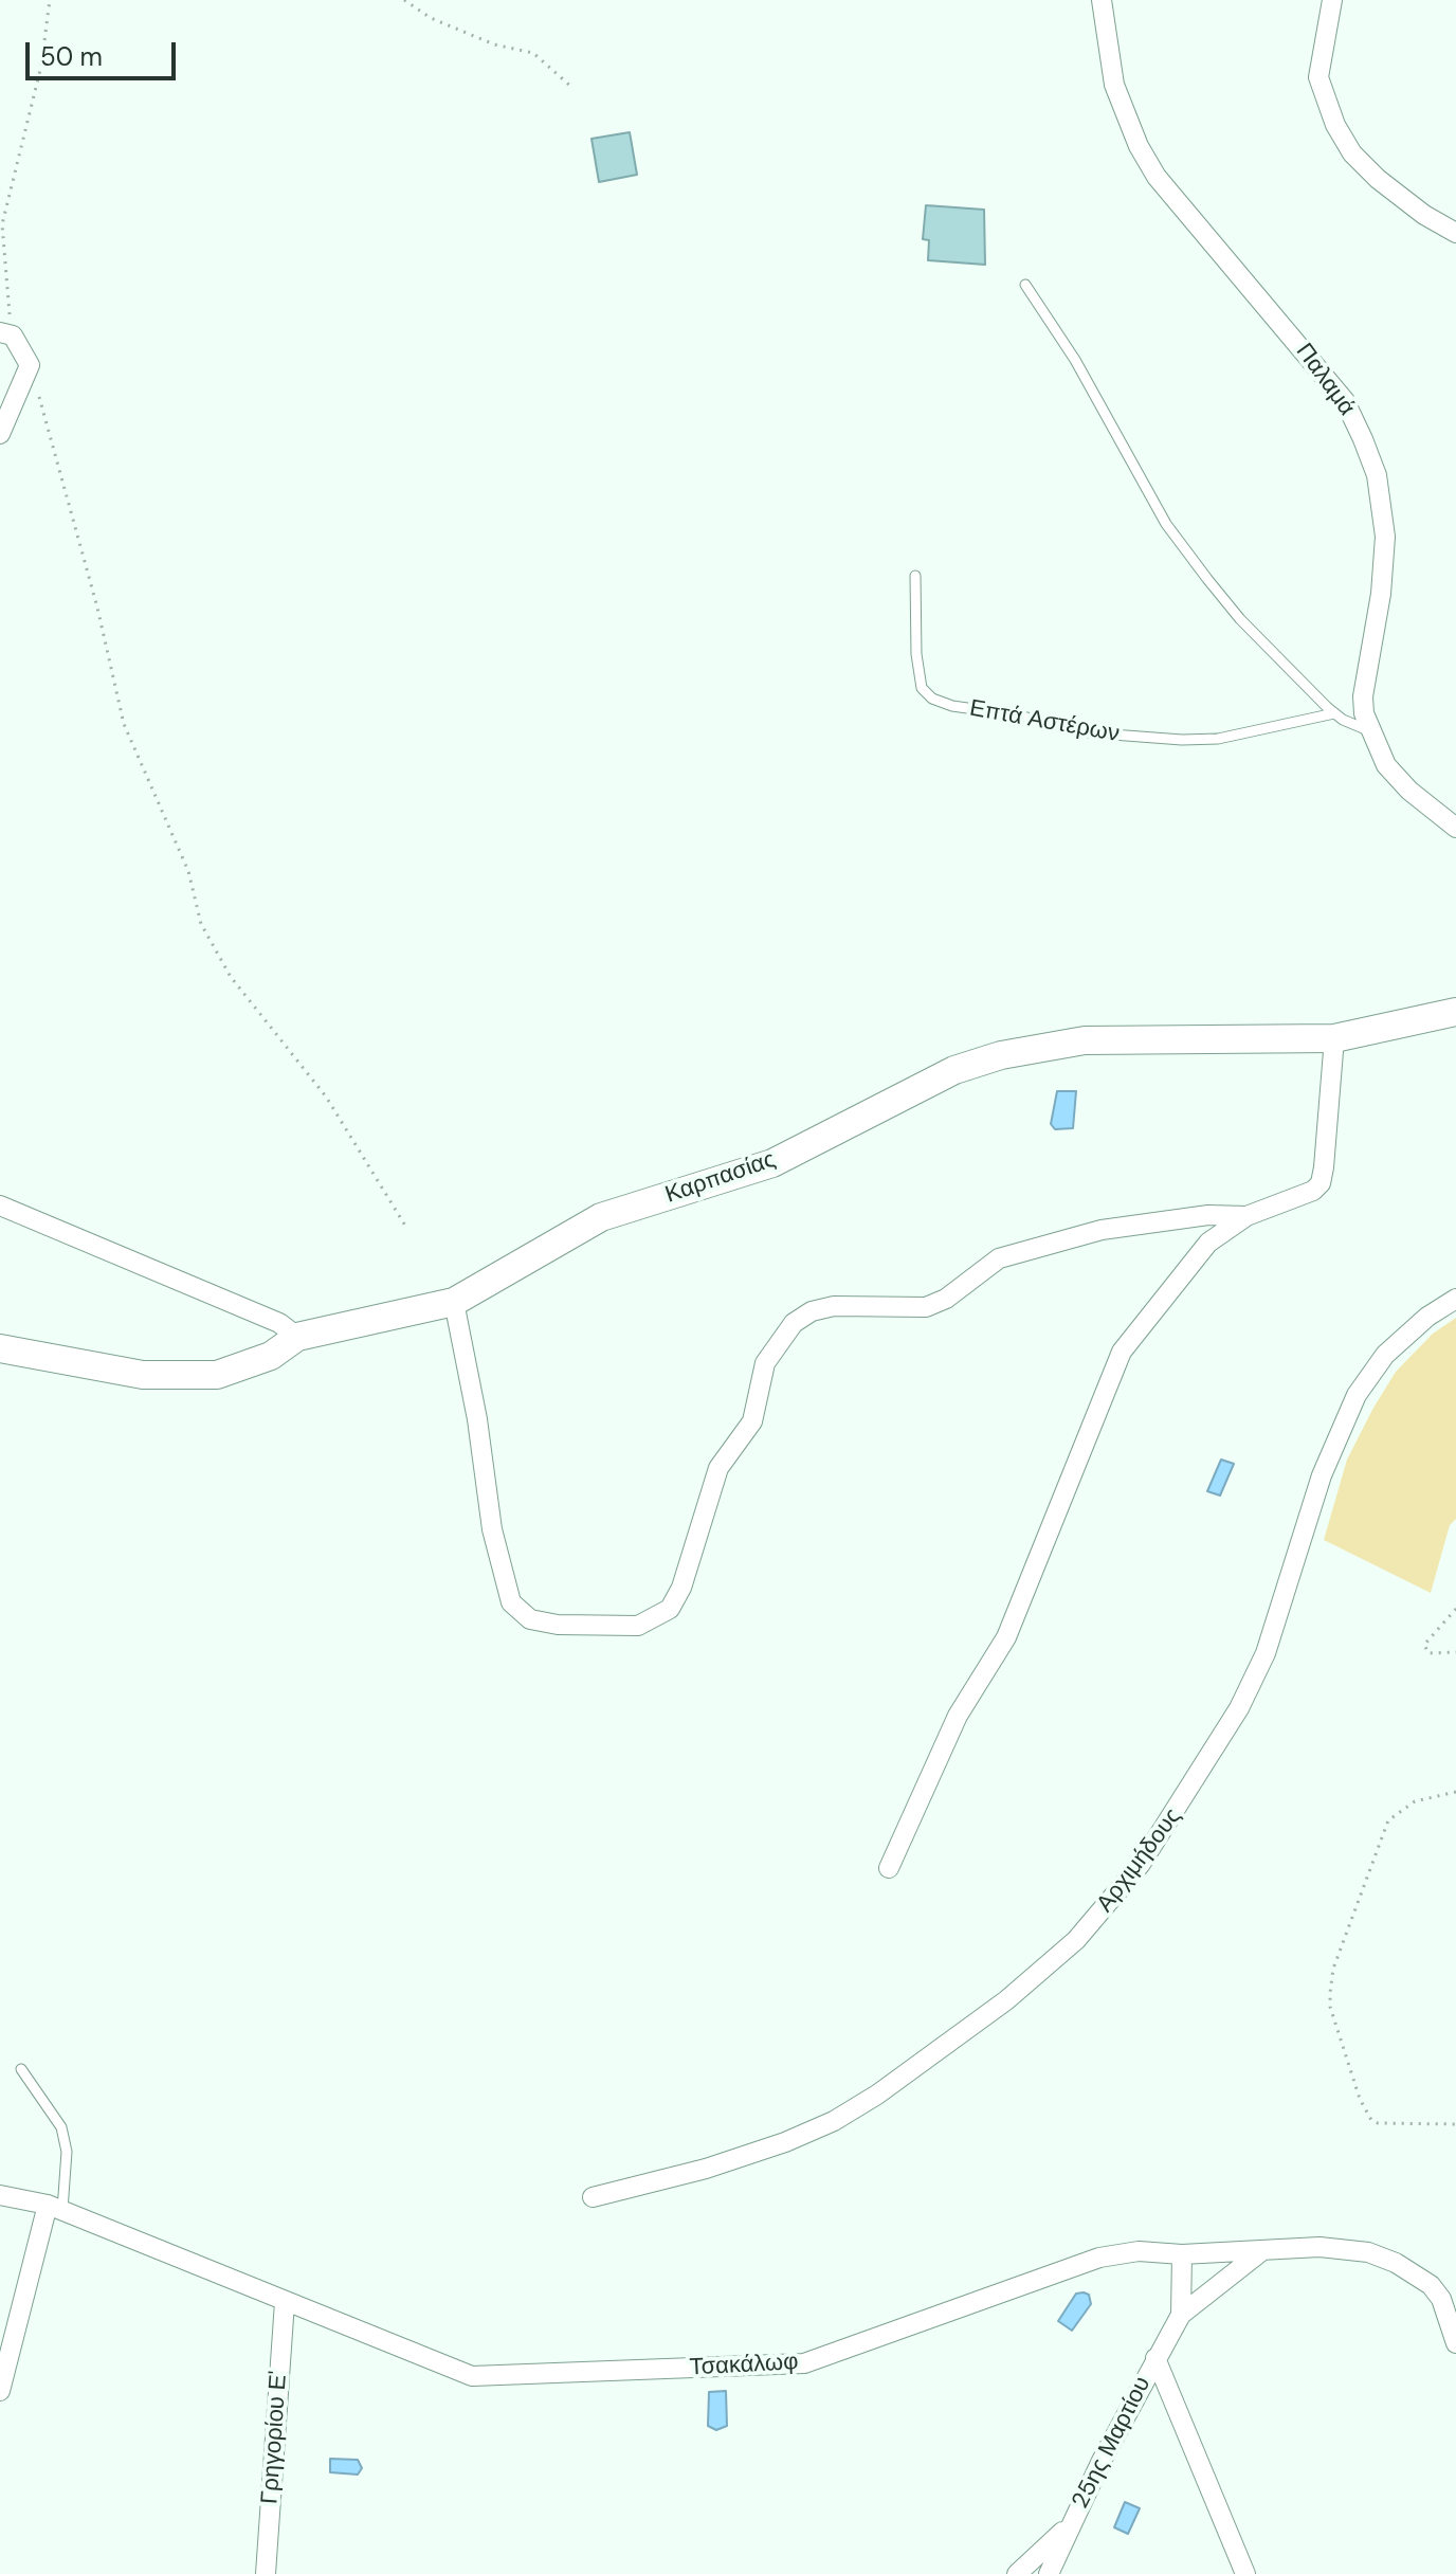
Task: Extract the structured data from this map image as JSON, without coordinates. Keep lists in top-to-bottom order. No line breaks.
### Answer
{"streets":{"street":["Παλαμά","Καρπασίας","Αρχιμήδους","Τσακάλωφ","Γρηγορίου Ε'","25ης Μαρτίου"],"lane":["Επτά Αστέρων"]},"crossings":[["Τσακάλωφ","Γρηγορίου Ε'"],["Τσακάλωφ","25ης Μαρτίου"]],"scale_bar":"50 m"}
